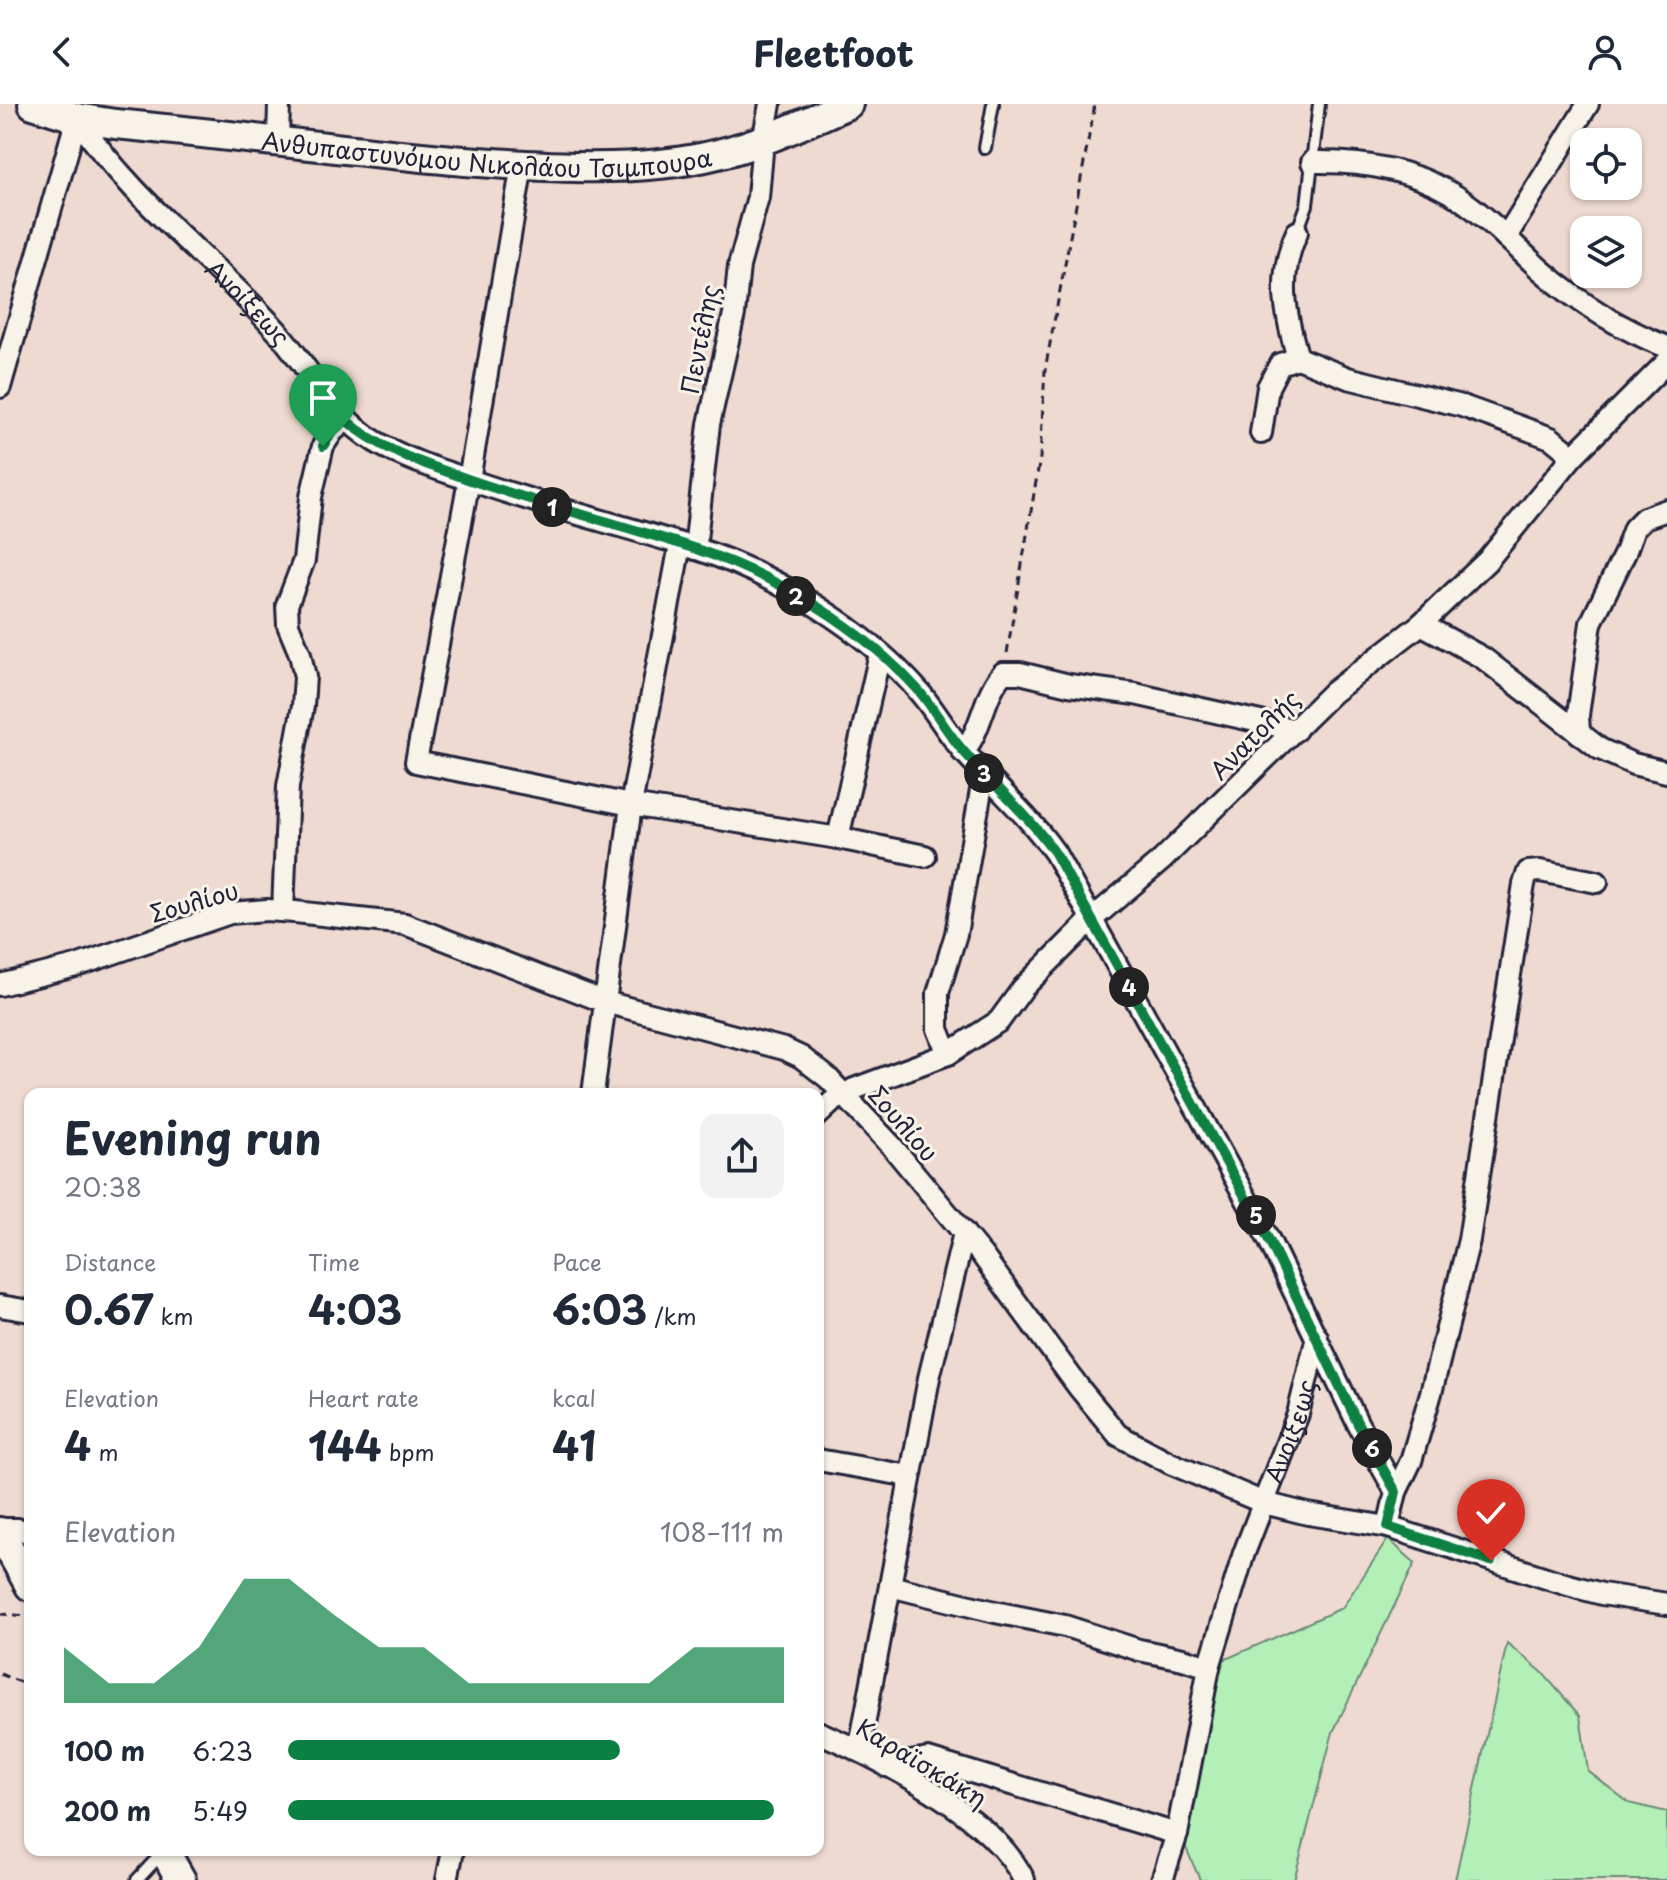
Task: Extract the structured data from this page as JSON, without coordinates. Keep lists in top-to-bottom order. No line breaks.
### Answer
{"streets":{"street":["Ανθυπαστυνόμου Νικολάου Τσιμπουρα","Ανοίξεως","Πεντέλης","Ανατολής","Σουλίου","Καραϊσκάκη"]},"crossings":[["Ανθυπαστυνόμου Νικολάου Τσιμπουρα","Ανοίξεως"],["Ανθυπαστυνόμου Νικολάου Τσιμπουρα","Πεντέλης"],["Ανοίξεως","Πεντέλης"],["Ανοίξεως","Ανατολής"],["Ανοίξεως","Σουλίου"],["Πεντέλης","Σουλίου"],["Ανατολής","Σουλίου"]],"page":{"header":"Fleetfoot","pins":["1","2","3","4","5","6"],"heading":["Evening run","20:38"],"stats":[["Distance","0.67 km"],["Time","4:03"],["Pace","6:03 /km"],["Elevation","4 m"],["Heart rate","144 bpm"],["kcal","41"]],"chart":["Elevation","108–111 m"],"list":[{"name":"100 m","note":"6:23"},{"name":"200 m","note":"5:49"}]}}
